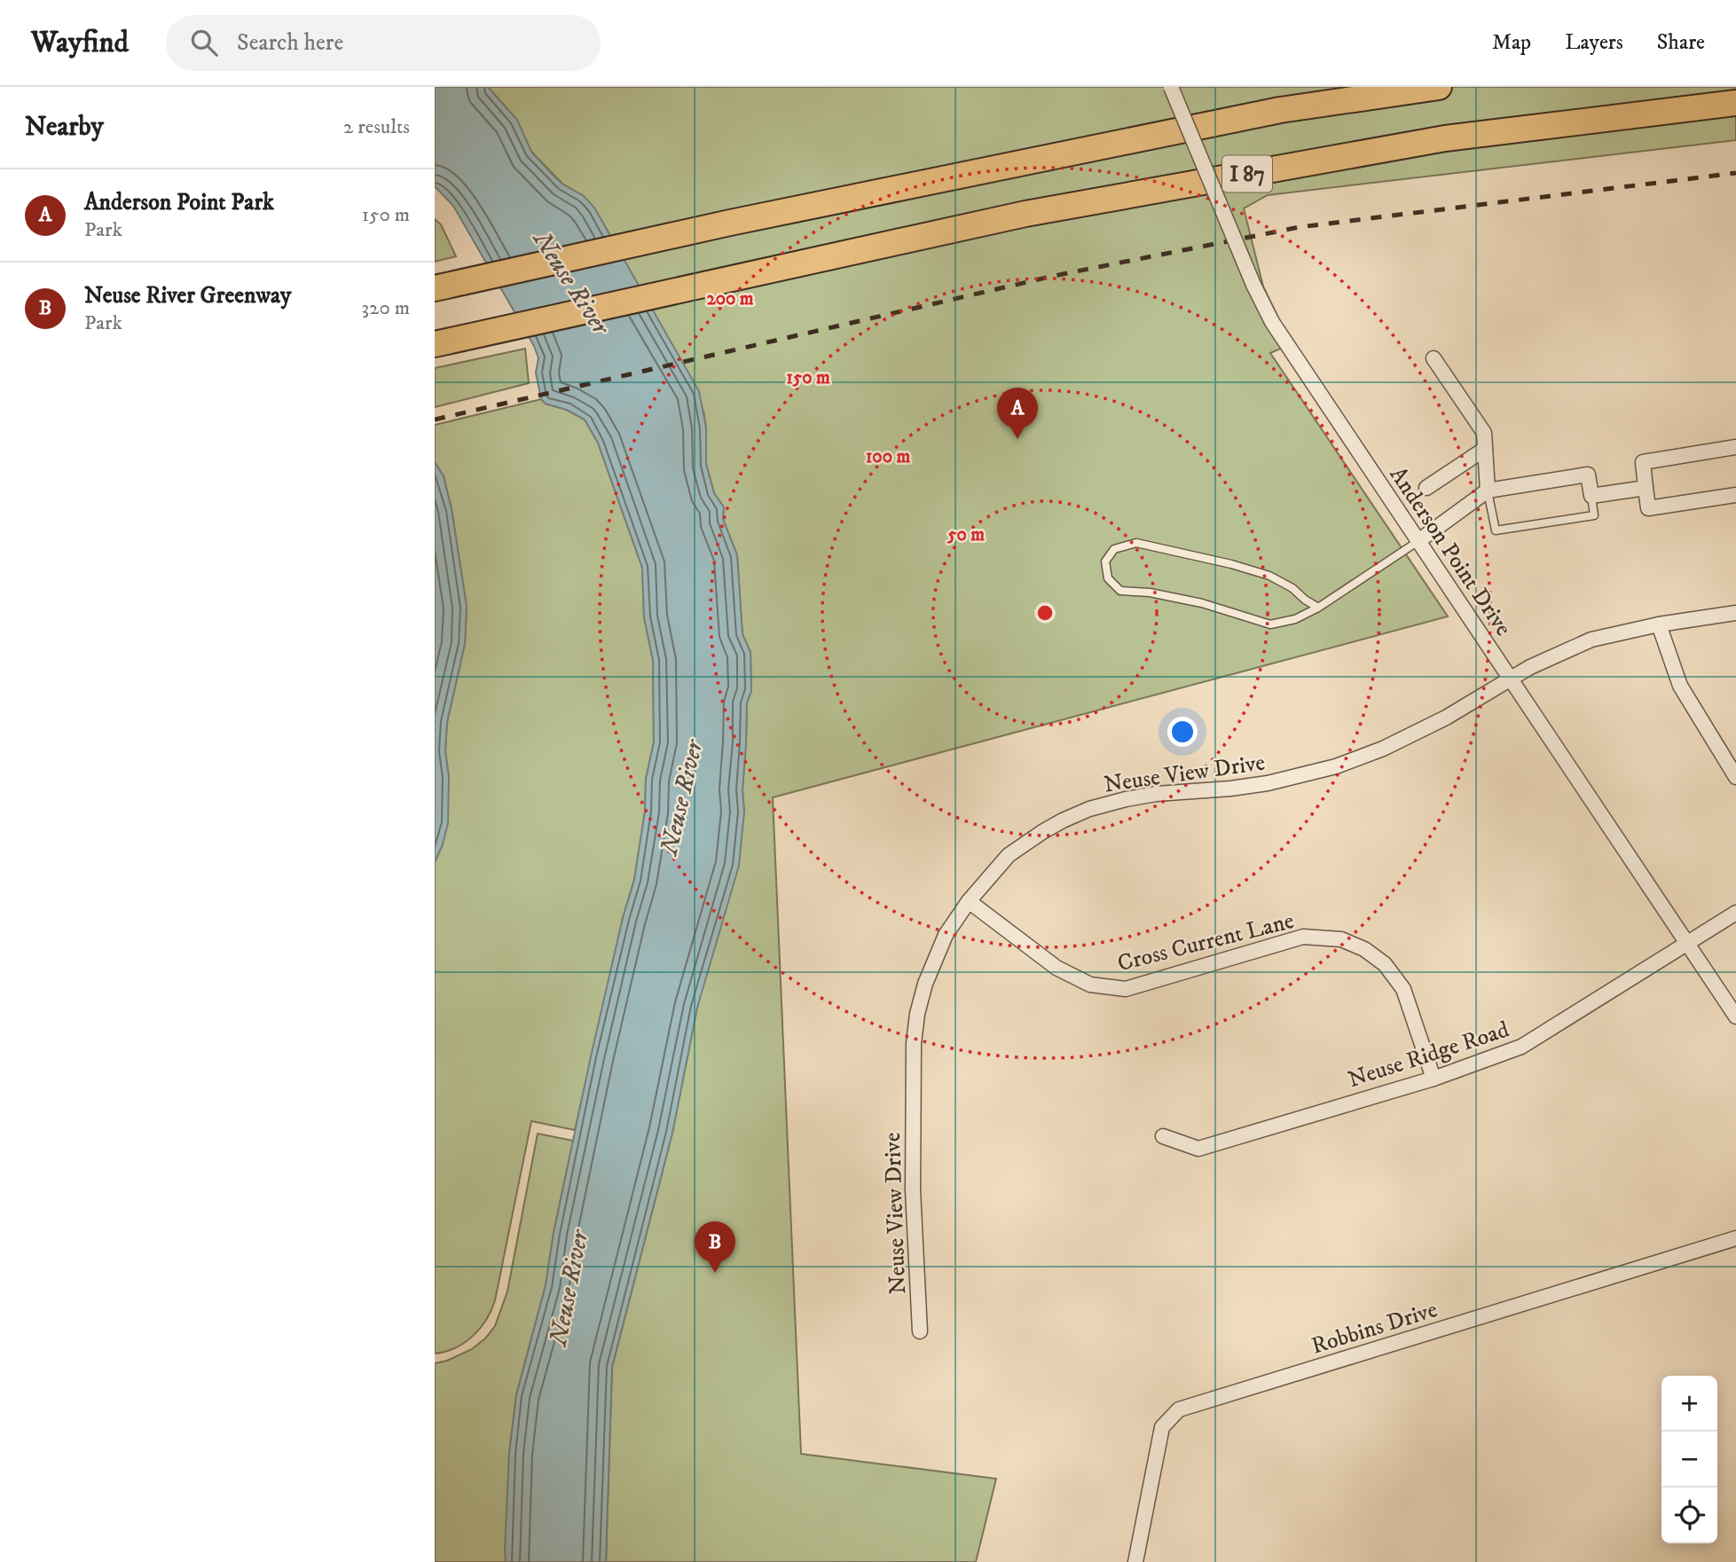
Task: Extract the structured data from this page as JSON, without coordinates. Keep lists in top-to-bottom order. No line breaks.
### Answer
{"streets":{"highway":["I 87"],"street":["Anderson Point Drive","Neuse View Drive","Cross Current Lane","Neuse Ridge Road","Robbins Drive"]},"crossings":[["Anderson Point Drive","Neuse View Drive"],["Anderson Point Drive","Neuse Ridge Road"],["Neuse View Drive","Cross Current Lane"],["Cross Current Lane","Neuse Ridge Road"]],"water":["Neuse River"],"page":{"header":"Wayfind","search":"Search here","nav":["Map","Layers","Share"],"heading":["Nearby","2 results"],"list":[{"mark":"A","name":"Anderson Point Park","note":"Park","value":"150 m"},{"mark":"B","name":"Neuse River Greenway","note":"Park","value":"320 m"}],"pins":["A","B"],"map_buttons":["+","−"]},"rings":["200 m","150 m","100 m","50 m"]}
